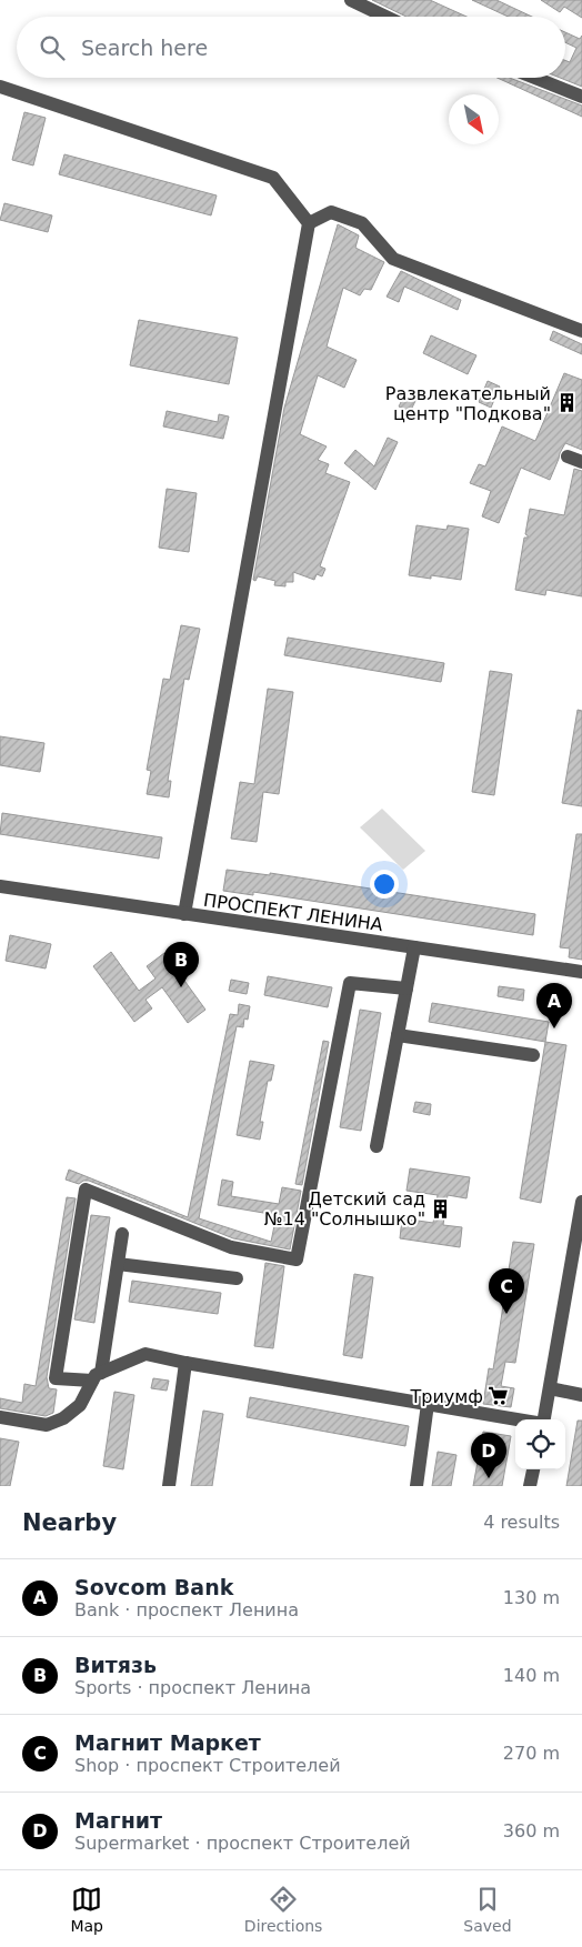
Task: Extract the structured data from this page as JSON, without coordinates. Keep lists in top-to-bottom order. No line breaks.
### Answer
{"streets":{"street":["ПРОСПЕКТ ЛЕНИНА"]},"places":{"building":["Развлекательный центр \"Подкова\"","Детский сад №14 \"Солнышко\""],"supermarket":["Триумф"]},"north":"bottom right","page":{"search":"Search here","pins":["B","A","C","D"],"heading":["Nearby","4 results"],"list":[{"mark":"A","name":"Sovcom Bank","note":"Bank · проспект Ленина","value":"130 m"},{"mark":"B","name":"Витязь","note":"Sports · проспект Ленина","value":"140 m"},{"mark":"C","name":"Магнит Маркет","note":"Shop · проспект Строителей","value":"270 m"},{"mark":"D","name":"Магнит","note":"Supermarket · проспект Строителей","value":"360 m"}],"nav":["Map","Directions","Saved"]}}
